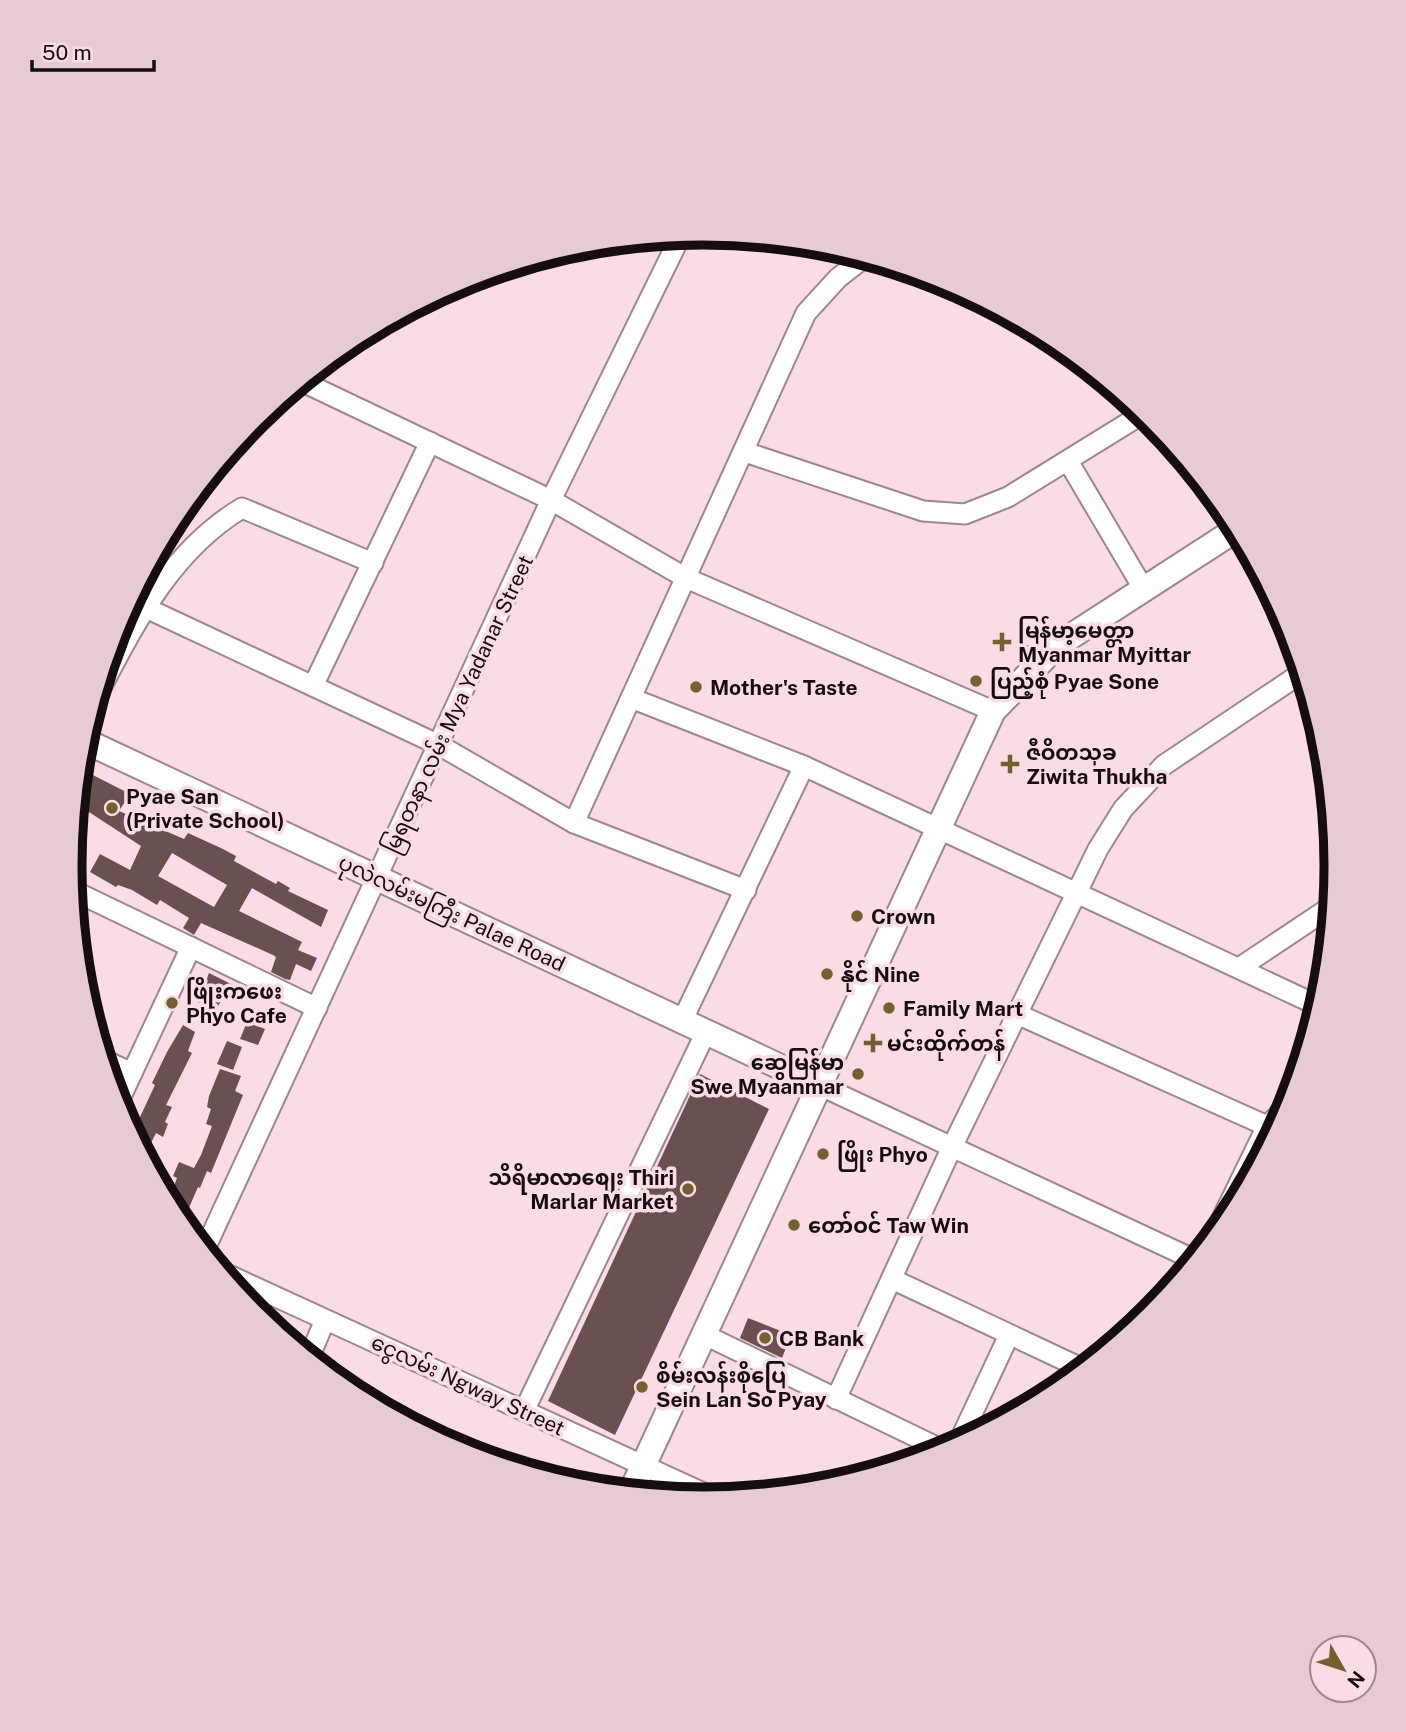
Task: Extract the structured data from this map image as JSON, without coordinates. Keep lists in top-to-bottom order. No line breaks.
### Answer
{"streets":{"street":["မြရတနာ လမ်း Mya Yadanar Street","ပုလဲလမ်းမကြီး Palae Road","ငွေလမ်း Ngway Street"]},"crossings":[["မြရတနာ လမ်း Mya Yadanar Street","ပုလဲလမ်းမကြီး Palae Road"]],"places":{"health":["မြန်မာ့မေတ္တာ Myanmar Myittar","ဇီဝိတသုခ Ziwita Thukha","မင်းထိုက်တန်"],"other":["ပြည့်စုံ Pyae Sone","Mother's Taste","Pyae San (Private School)","Crown","နိုင် Nine","ဖြိုးကဖေး Phyo Cafe","Family Mart","ဆွေမြန်မာ Swe Myaanmar","ဖြိုး Phyo","သိရိမာလာစျေး Thiri Marlar Market","တော်ဝင် Taw Win","CB Bank","စိမ်းလန်းစိုပြေ Sein Lan So Pyay"]},"scale_bar":"50 m","north":"bottom right"}
